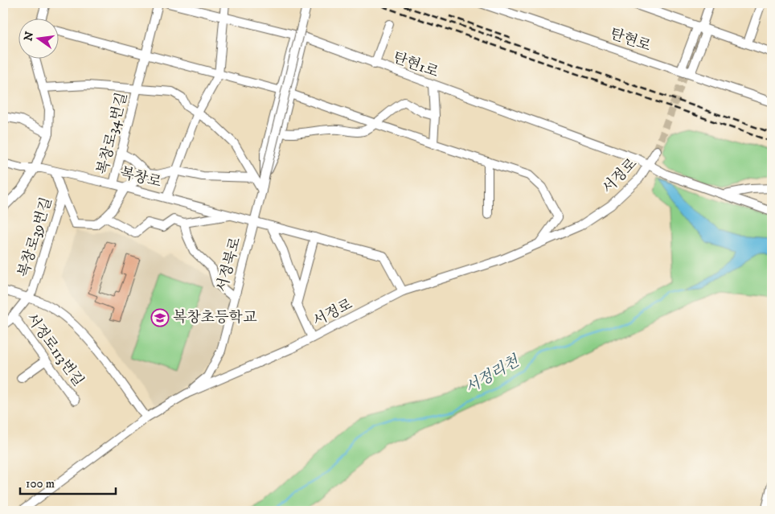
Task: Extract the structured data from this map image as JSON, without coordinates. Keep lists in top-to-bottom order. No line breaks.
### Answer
{"streets":{"street":["탄현로","탄현1로","복창로34번길","서정로","복창로","복창로39번길","서정북로","서정로113번길"]},"crossings":[["탄현1로","서정로"],["복창로34번길","복창로"],["서정로","복창로"],["서정로","서정북로"],["복창로","복창로39번길"],["복창로","서정북로"],["복창로39번길","서정로113번길"]],"water":["서정리천"],"places":{"school or university":["복창초등학교"]},"scale_bar":"100 m","north":"left"}
